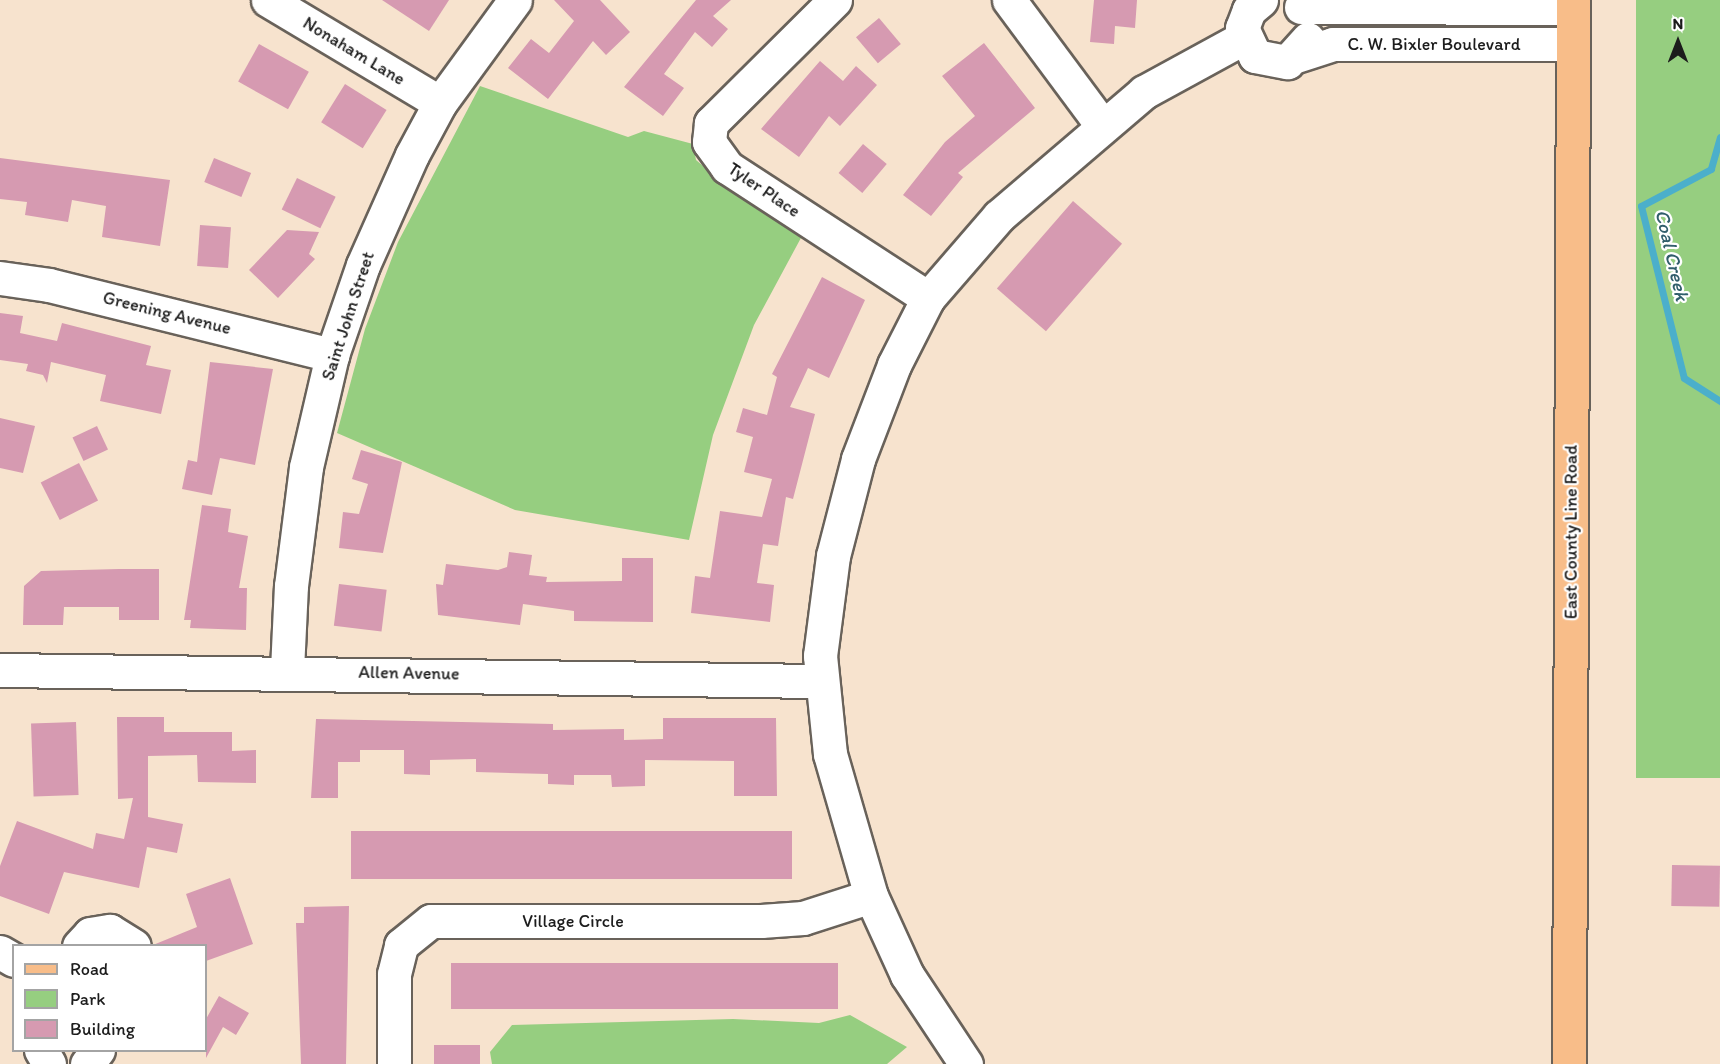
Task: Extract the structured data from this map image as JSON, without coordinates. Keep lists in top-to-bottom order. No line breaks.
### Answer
{"streets":{"main road":["East County Line Road"],"street":["C. W. Bixler Boulevard","Nonaham Lane","Tyler Place","Greening Avenue","Saint John Street","Allen Avenue","Village Circle"]},"crossings":[["C. W. Bixler Boulevard","East County Line Road"],["Nonaham Lane","Saint John Street"],["Greening Avenue","Saint John Street"],["Saint John Street","Allen Avenue"]],"water":["Coal Creek"],"legend":["Road","Park","Building"],"north":"top"}
